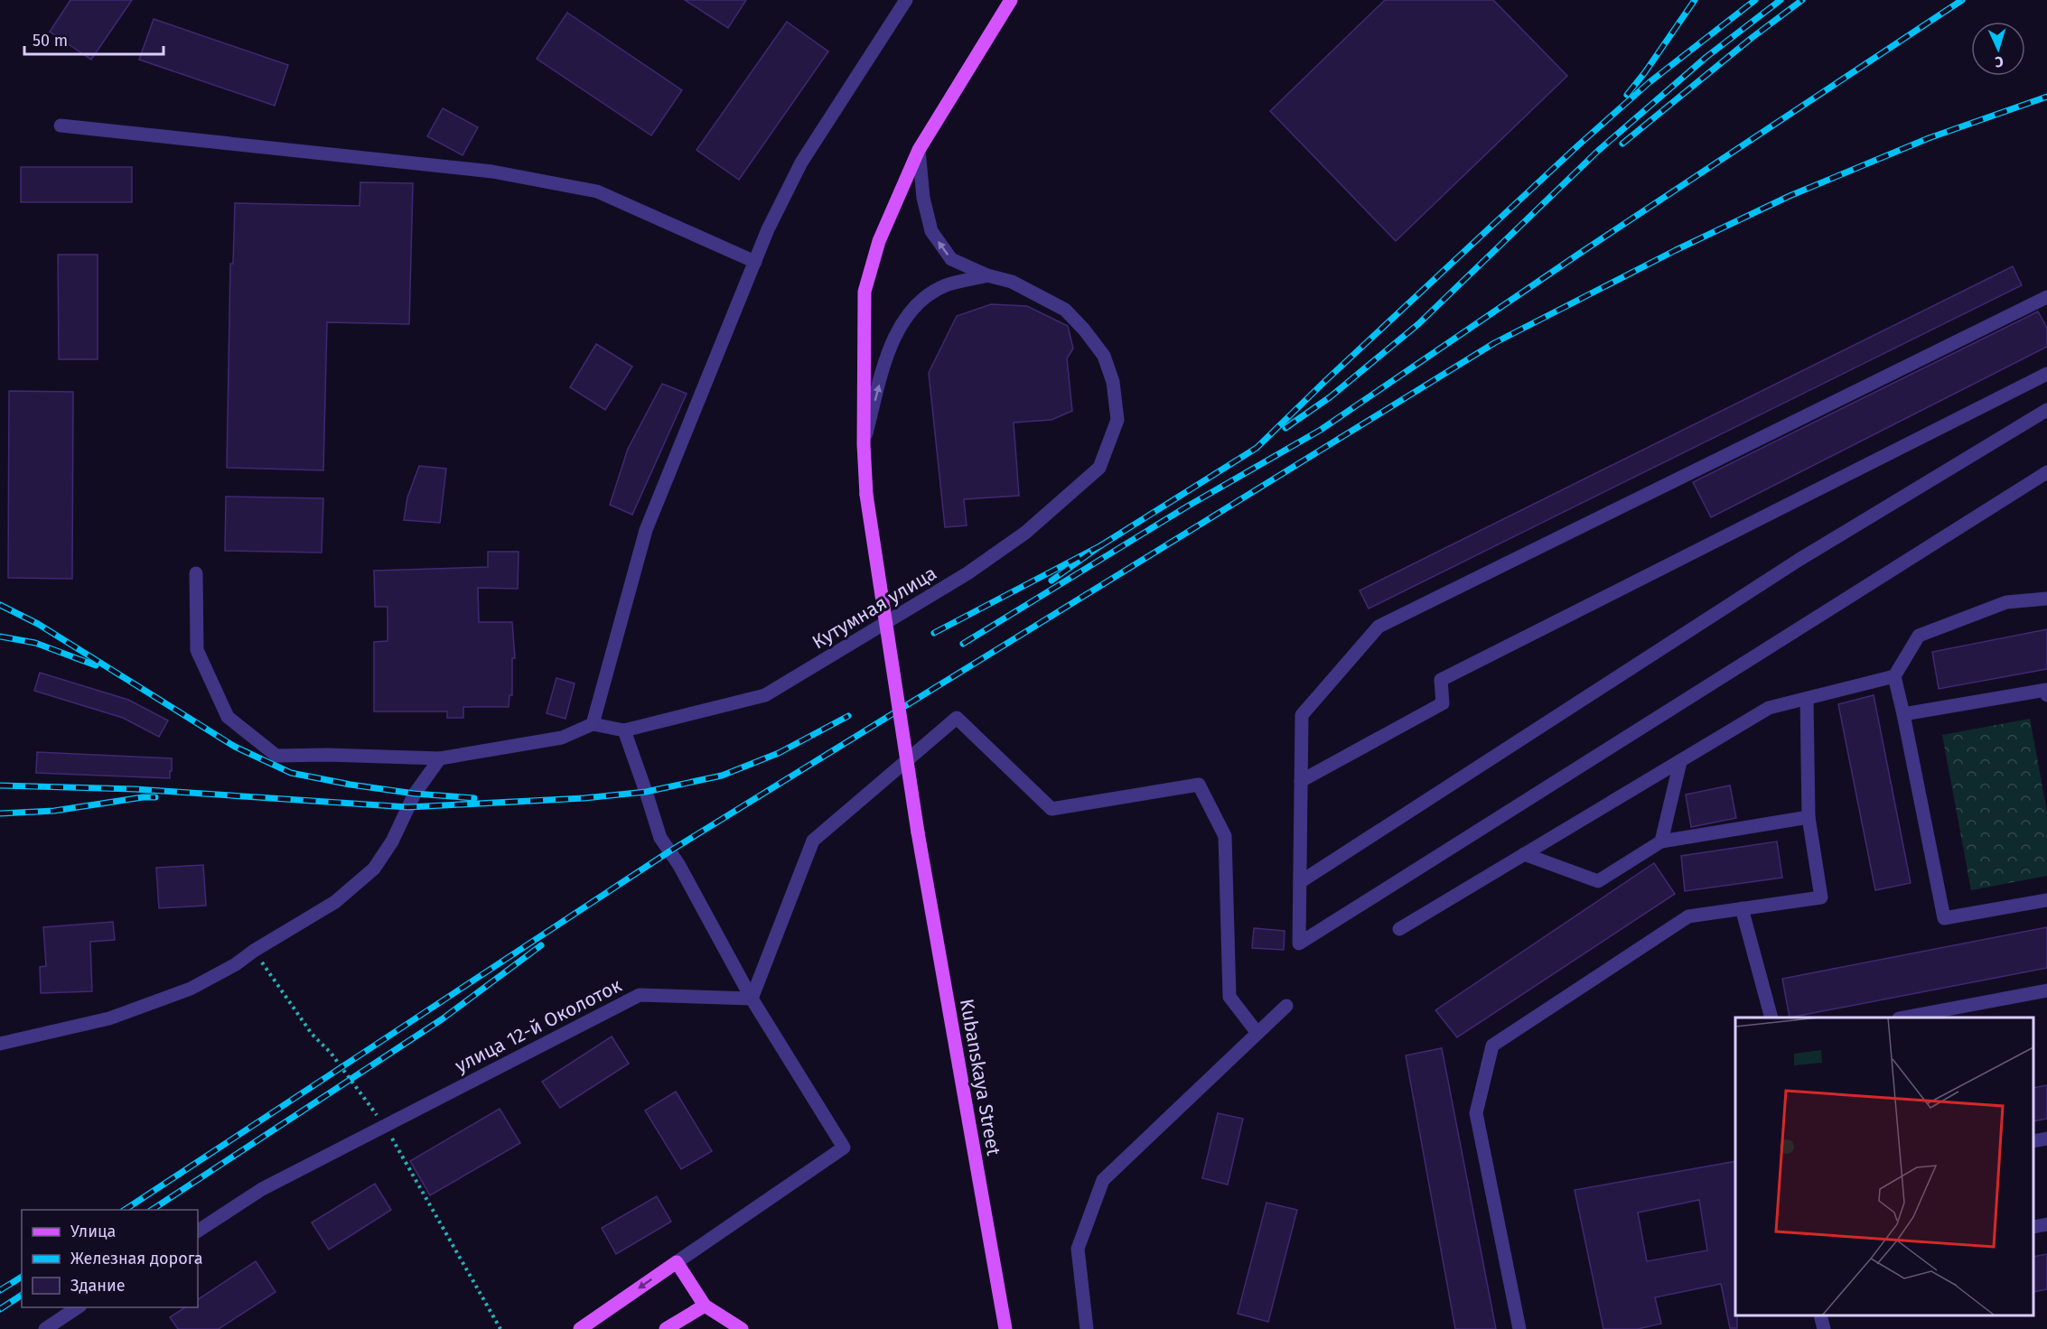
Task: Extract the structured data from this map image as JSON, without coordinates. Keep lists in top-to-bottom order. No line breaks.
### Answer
{"streets":{"main road":["Kubanskaya Street"],"street":["Кутумная улица","улица 12-й Околоток"]},"legend":["Улица","Железная дорога","Здание"],"scale_bar":"50 m","north":"bottom"}
